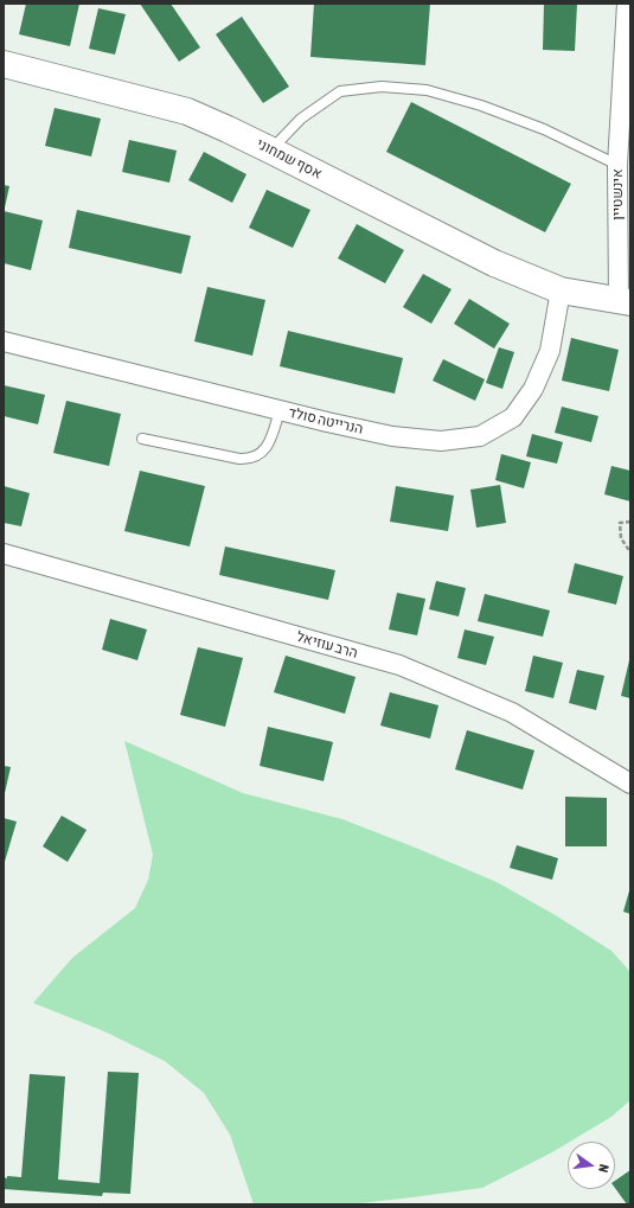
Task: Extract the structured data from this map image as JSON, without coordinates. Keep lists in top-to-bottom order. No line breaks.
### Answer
{"streets":{"street":["אסף שמחוני","אינשטיין","הנרייטה סולד","הרב עוזיאל"]},"crossings":[["אסף שמחוני","אינשטיין"],["אסף שמחוני","הנרייטה סולד"]],"north":"right"}
